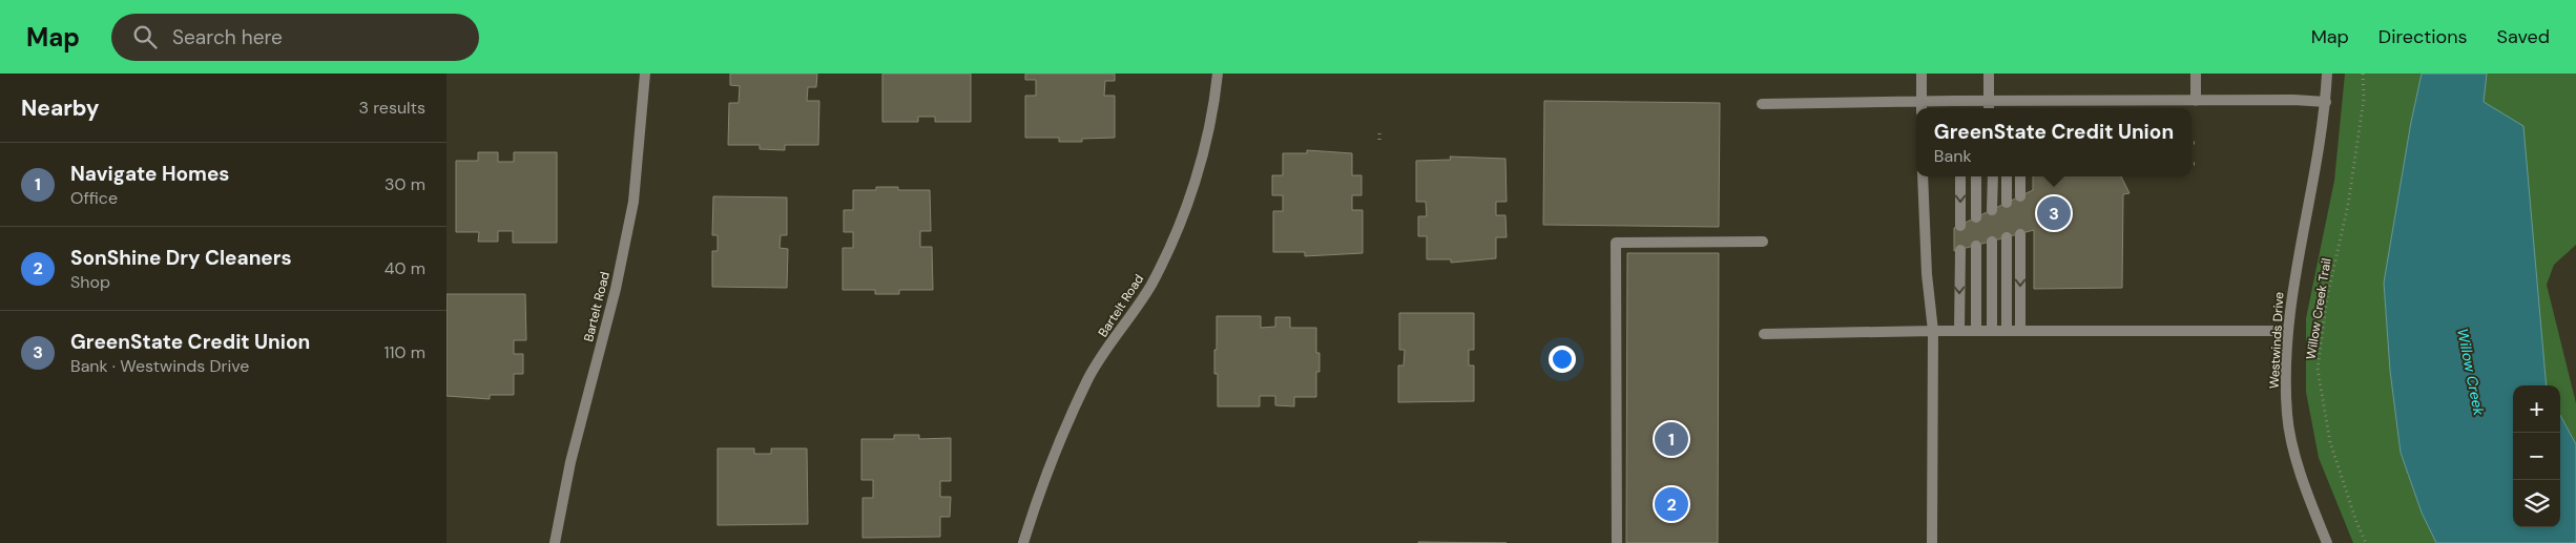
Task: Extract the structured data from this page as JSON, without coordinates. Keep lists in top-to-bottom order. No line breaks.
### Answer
{"streets":{"street":["Bartelt Road","Westwinds Drive"],"path":["Willow Creek Trail"]},"water":["Willow Creek"],"page":{"header":"Map","search":"Search here","nav":["Map","Directions","Saved"],"heading":["Nearby","3 results"],"popup":["GreenState Credit Union","Bank"],"list":[{"mark":"1","name":"Navigate Homes","note":"Office","value":"30 m"},{"mark":"2","name":"SonShine Dry Cleaners","note":"Shop","value":"40 m"},{"mark":"3","name":"GreenState Credit Union","note":"Bank · Westwinds Drive","value":"110 m"}],"pins":["3","1","2"],"map_buttons":["+","−"]}}
